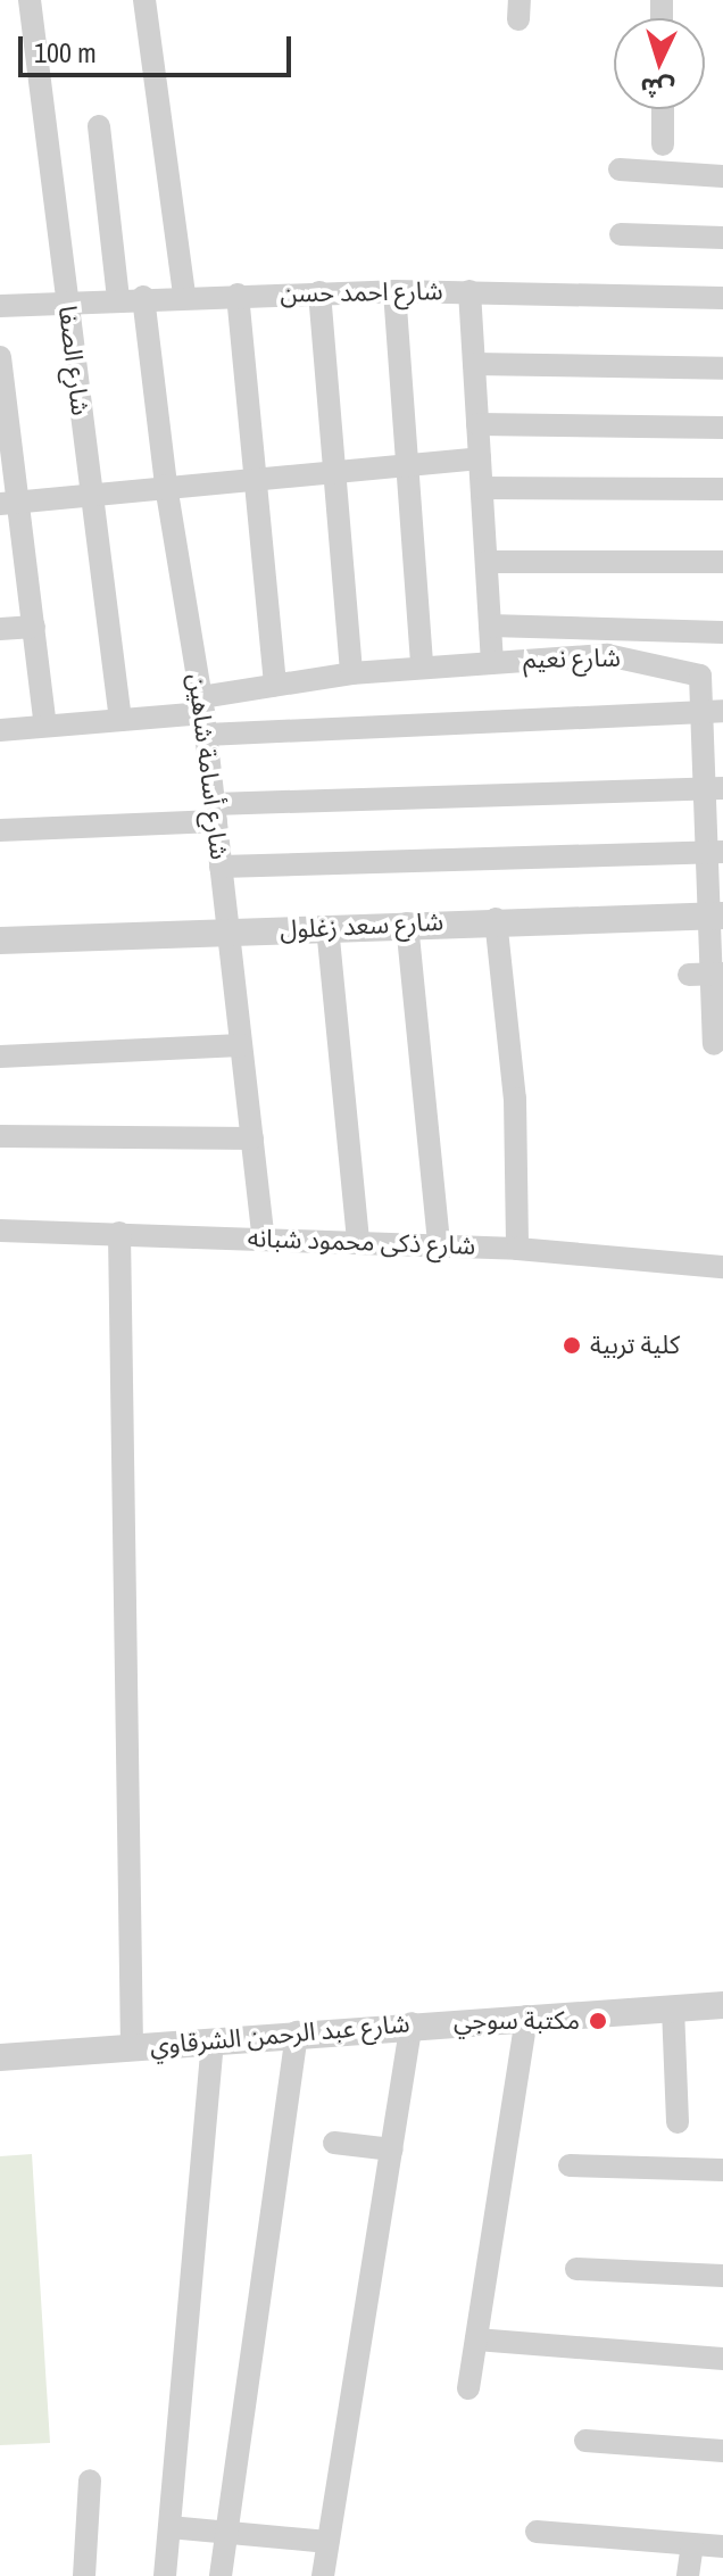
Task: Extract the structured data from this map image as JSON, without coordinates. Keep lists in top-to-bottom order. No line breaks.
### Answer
{"streets":{"street":["شارع احمد حسن","شارع الصفا","شارع نعيم","شارع أسامة شاهين","شارع سعد زغلول","شارع ذكى محمود شبانه","شارع عبد الرحمن الشرقاوي"]},"crossings":[["شارع احمد حسن","شارع الصفا"],["شارع احمد حسن","شارع أسامة شاهين"],["شارع نعيم","شارع أسامة شاهين"],["شارع نعيم","شارع سعد زغلول"],["شارع أسامة شاهين","شارع سعد زغلول"],["شارع أسامة شاهين","شارع ذكى محمود شبانه"]],"places":["كلية تربية","مكتبة سوجي"],"scale_bar":"100 m","north":"bottom"}
